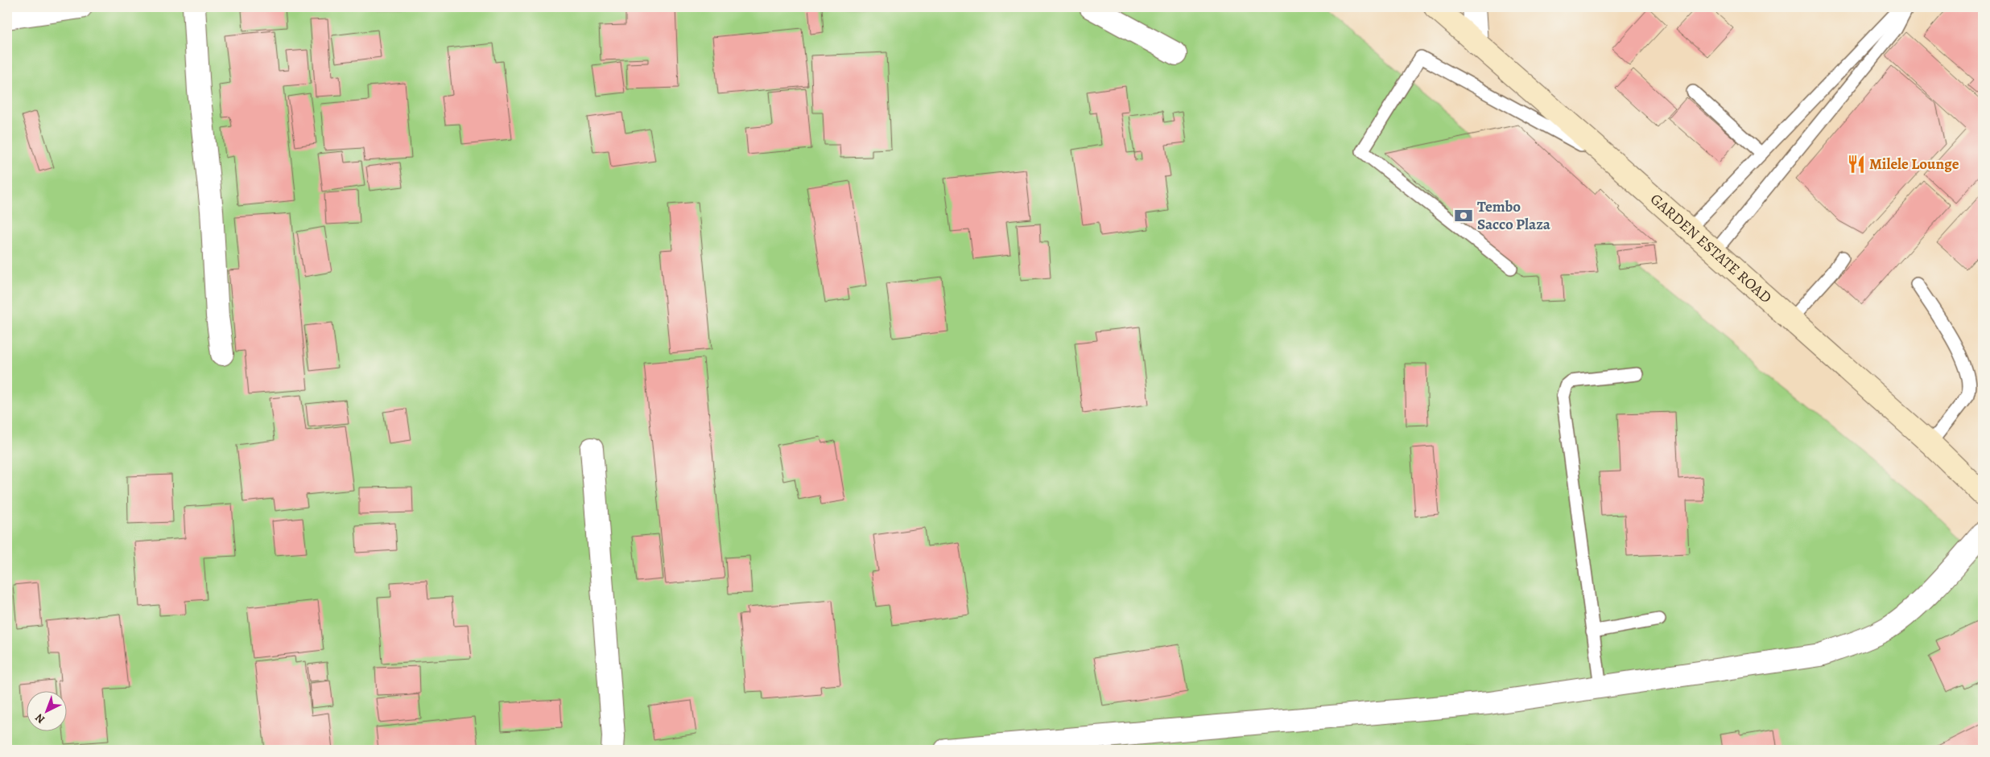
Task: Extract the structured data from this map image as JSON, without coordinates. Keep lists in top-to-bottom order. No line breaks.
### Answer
{"streets":{"street":["GARDEN ESTATE ROAD"]},"places":{"restaurant":["Milele Lounge"],"bank":["Tembo Sacco Plaza"]},"north":"bottom left"}
